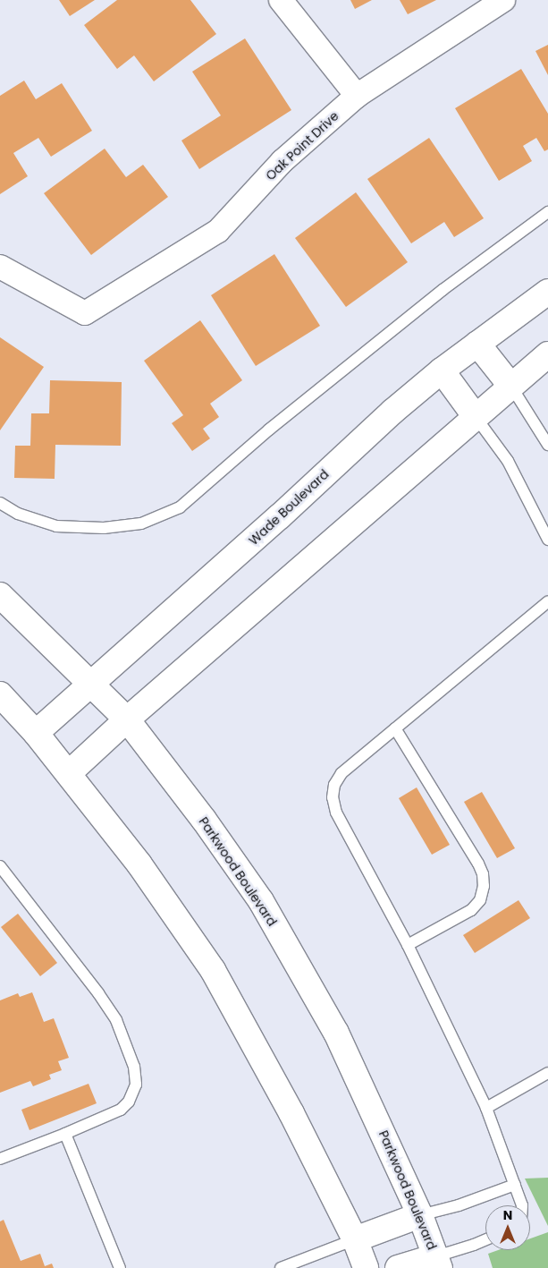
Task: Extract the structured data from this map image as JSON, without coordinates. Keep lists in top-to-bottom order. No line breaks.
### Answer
{"streets":{"main road":["Wade Boulevard","Parkwood Boulevard"],"street":["Oak Point Drive"]},"crossings":[["Wade Boulevard","Parkwood Boulevard"]],"north":"top"}
